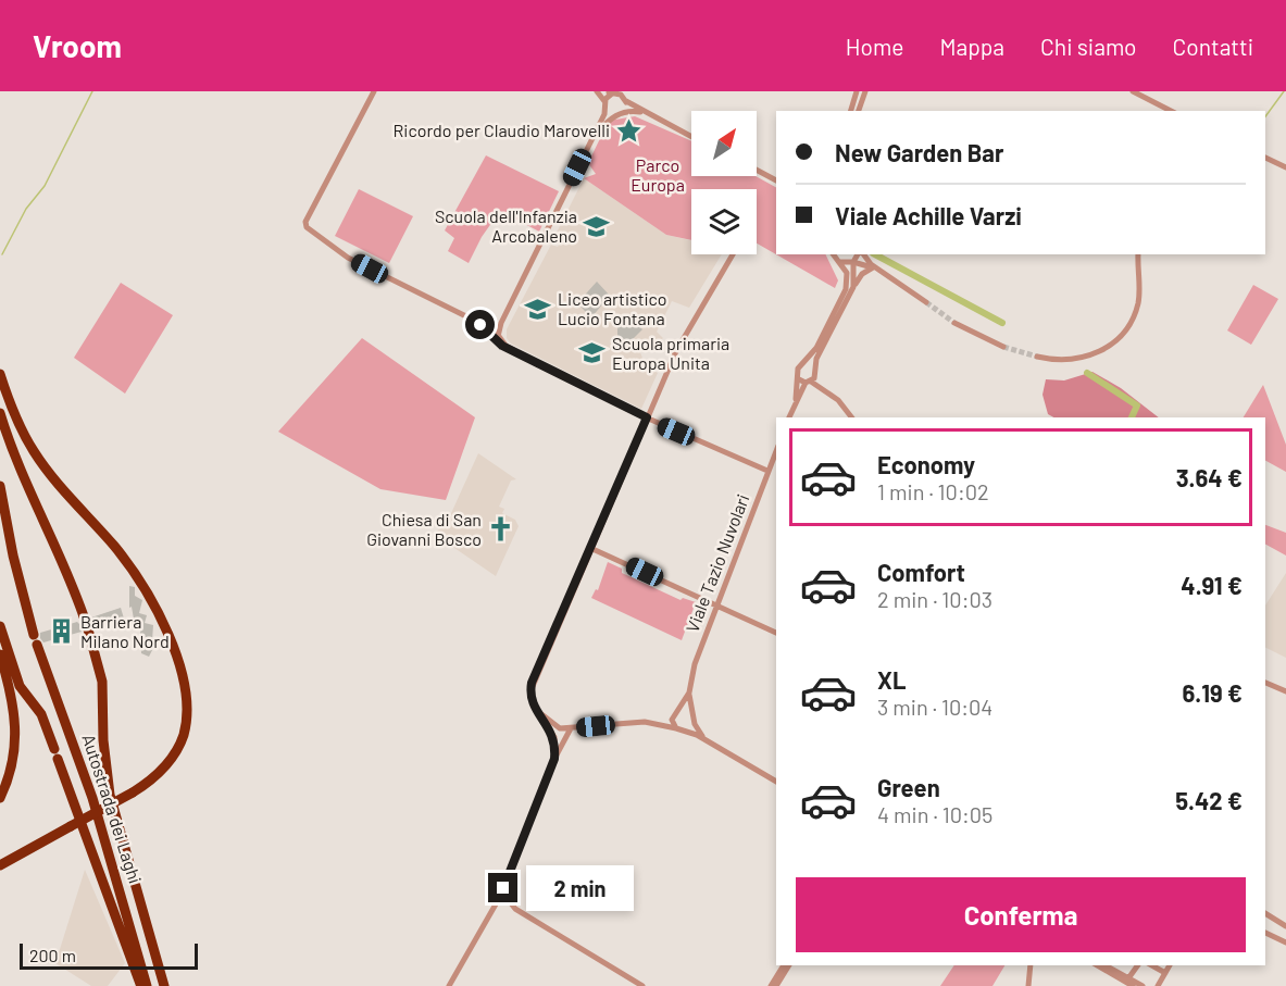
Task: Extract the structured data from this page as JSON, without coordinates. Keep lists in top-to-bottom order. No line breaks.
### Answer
{"streets":{"highway":["Autostrada dei Laghi"],"street":["Viale Tazio Nuvolari"]},"parks":["Parco Europa"],"places":{"place":["Ricordo per Claudio Marovelli"],"school or university":["Scuola dell'Infanzia Arcobaleno","Liceo artistico Lucio Fontana","Scuola primaria Europa Unita"],"church":["Chiesa di San Giovanni Bosco"],"building":["Barriera Milano Nord"]},"scale_bar":"200 m","north":"top right","page":{"header":"Vroom","nav":["Home","Mappa","Chi siamo","Contatti"],"banner":["New Garden Bar","Viale Achille Varzi"],"list":[{"name":"Economy","note":"1 min · 10:02","value":"3.64 €"},{"name":"Comfort","note":"2 min · 10:03","value":"4.91 €"},{"name":"XL","note":"3 min · 10:04","value":"6.19 €"},{"name":"Green","note":"4 min · 10:05","value":"5.42 €"}],"buttons":"Conferma","bubble":"2 min","scale":"200 m"}}
